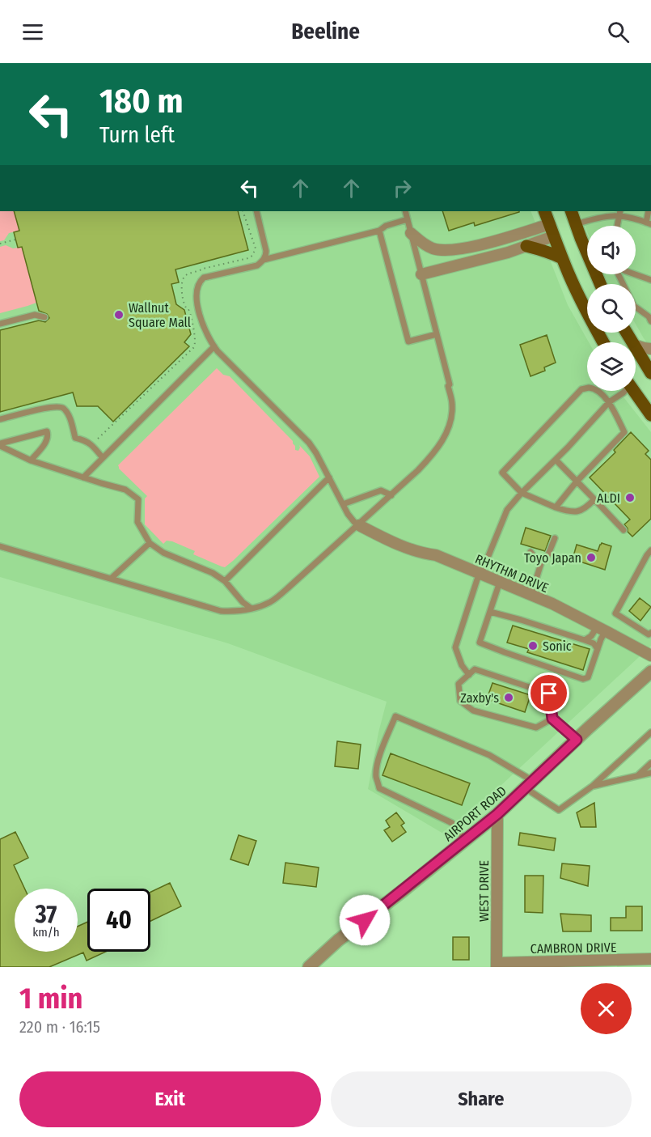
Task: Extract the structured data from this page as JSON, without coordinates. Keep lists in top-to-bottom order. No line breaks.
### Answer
{"streets":{"street":["RHYTHM DRIVE","AIRPORT ROAD","WEST DRIVE","CAMBRON DRIVE"]},"crossings":[["AIRPORT ROAD","WEST DRIVE"],["WEST DRIVE","CAMBRON DRIVE"]],"places":["Wallnut Square Mall","ALDI","Toyo Japan","Sonic","Zaxby's"],"page":{"header":"Beeline","turn":["180 m","Turn left"],"speed":"37 km/h","limit":"40","heading":["1 min","220 m · 16:15"],"buttons":["Exit","Share"]}}
